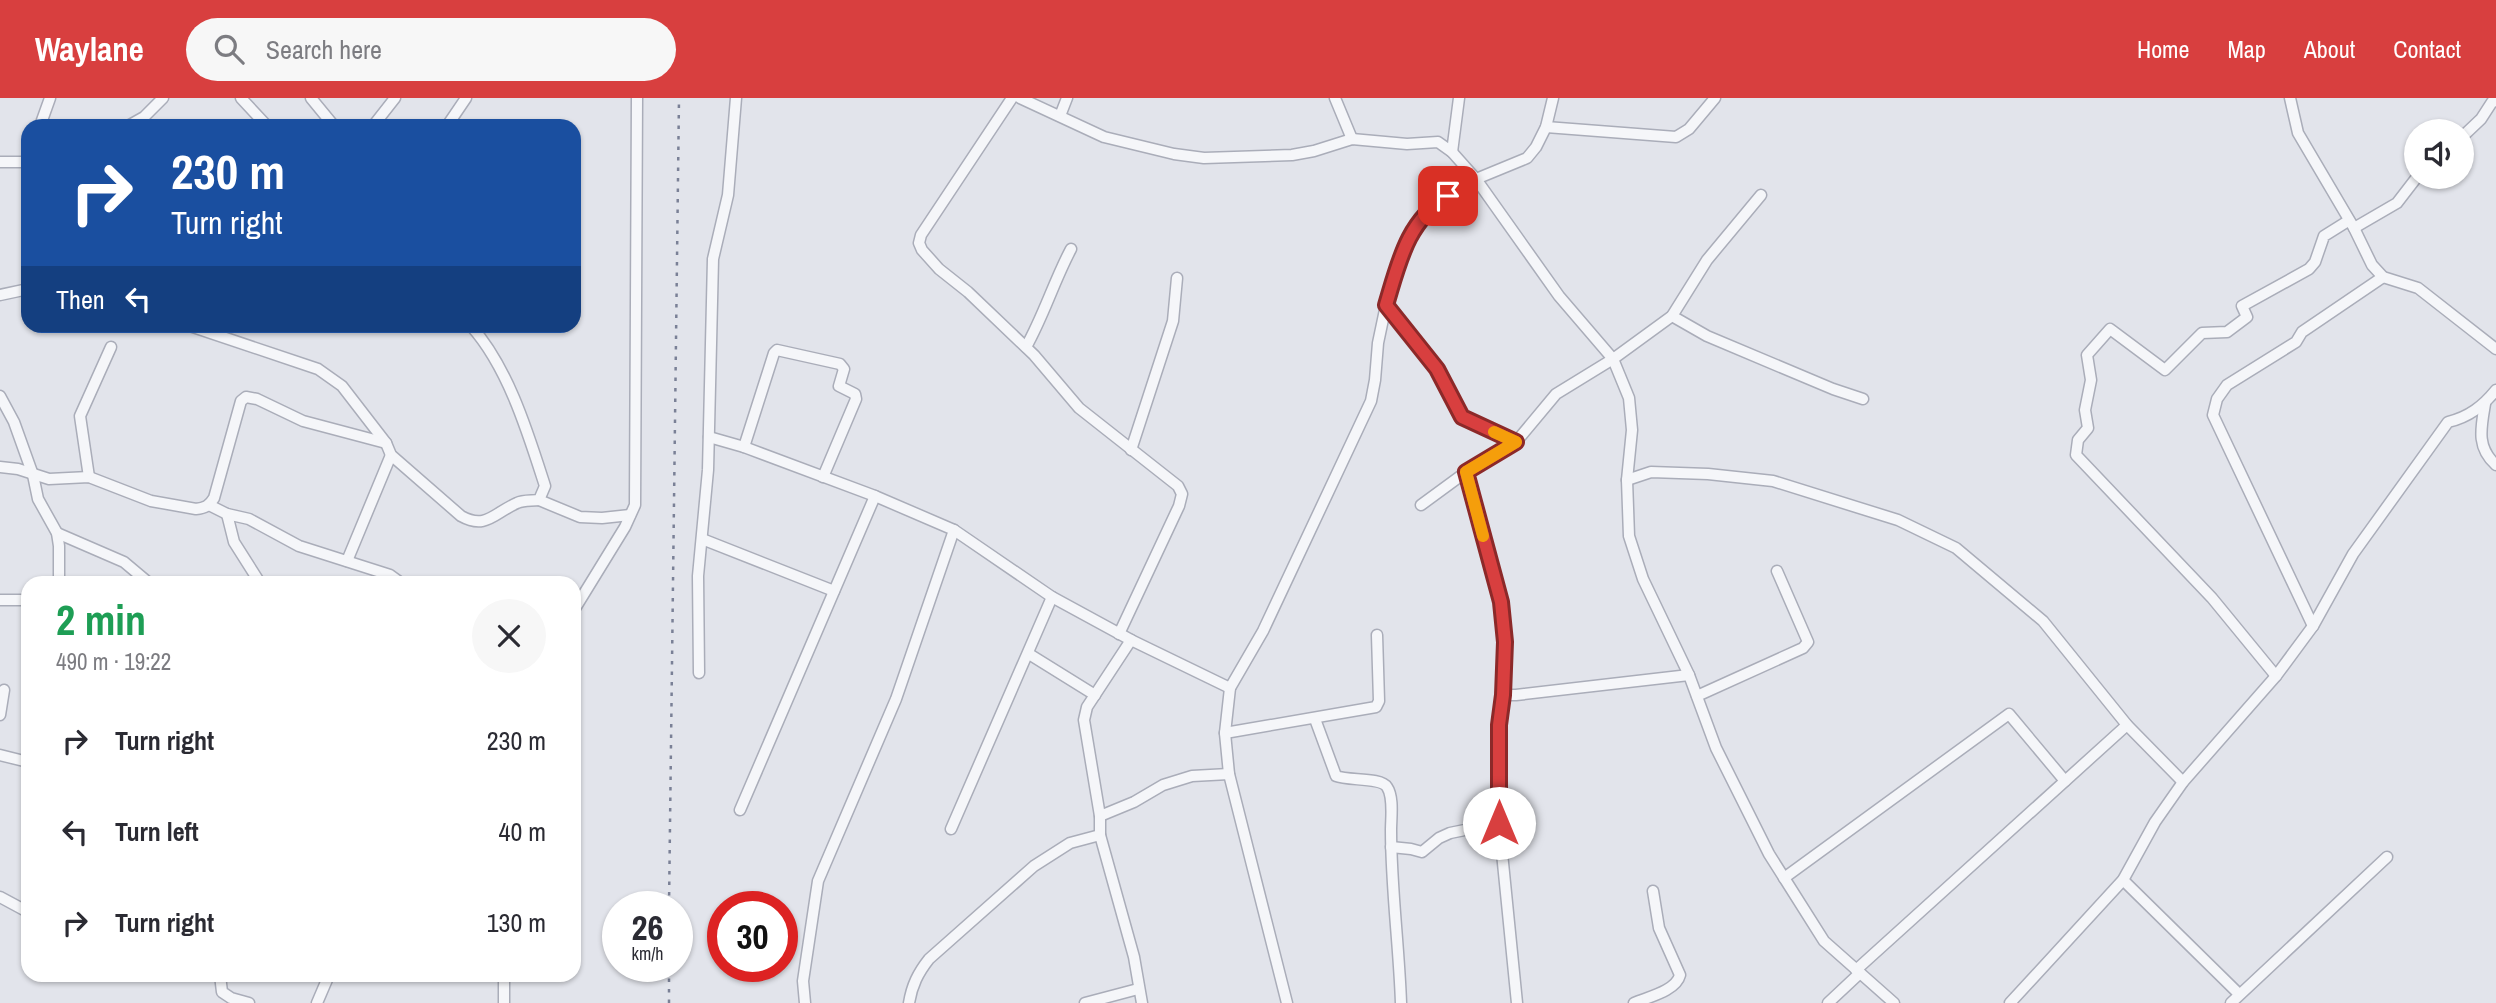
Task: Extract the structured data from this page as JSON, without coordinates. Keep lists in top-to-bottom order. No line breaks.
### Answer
{"page":{"header":"Waylane","search":"Search here","nav":["Home","Map","About","Contact"],"turn":["230 m","Turn right"],"then":"Then","heading":["2 min","490 m · 19:22"],"list":[{"name":"Turn right","value":"230 m"},{"name":"Turn left","value":"40 m"},{"name":"Turn right","value":"130 m"}],"speed":"26 km/h","limit":"30"}}
